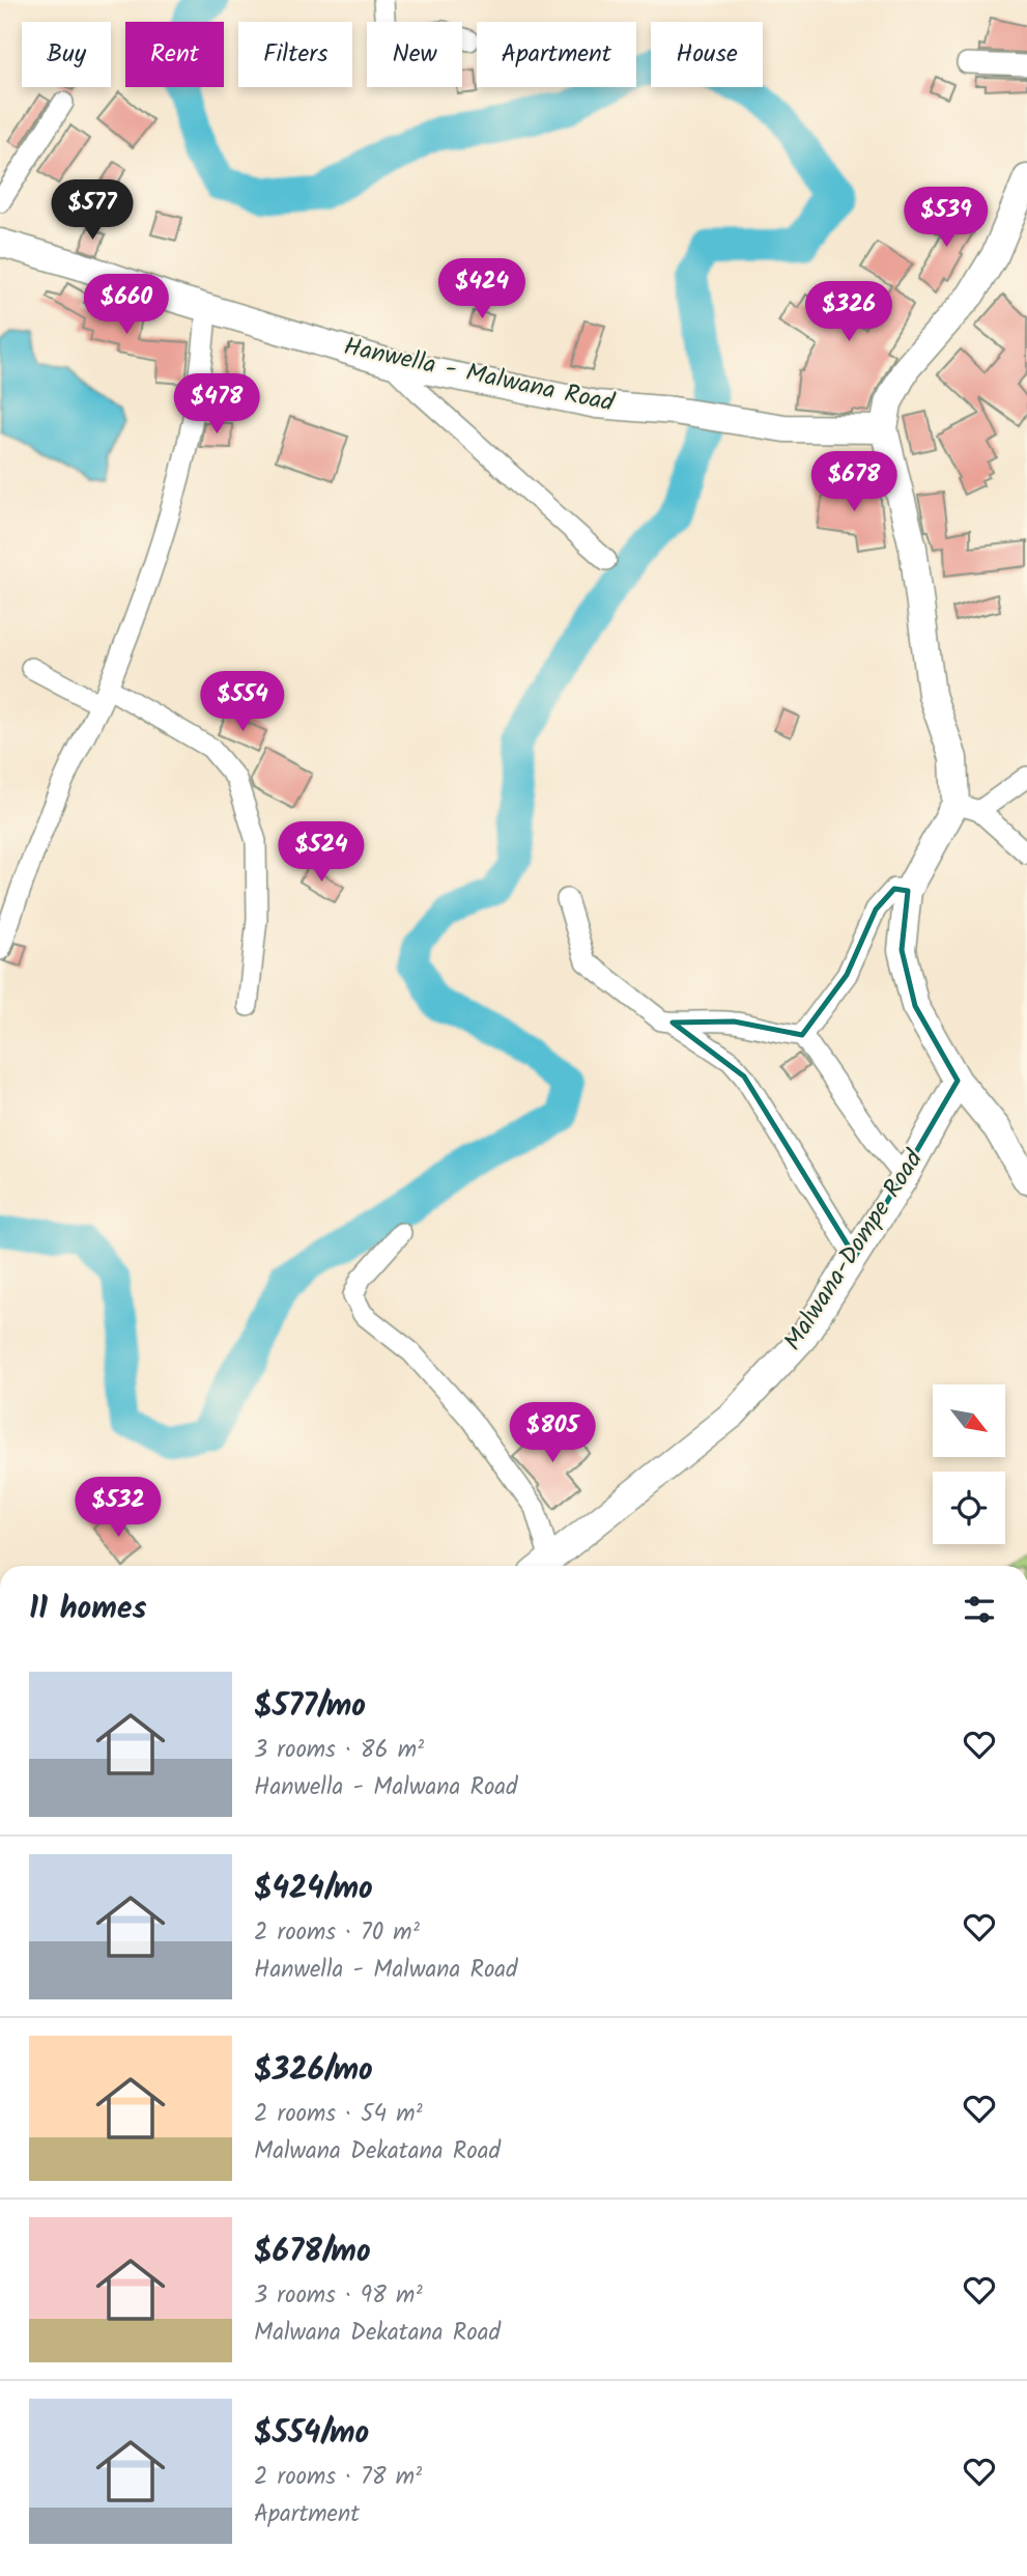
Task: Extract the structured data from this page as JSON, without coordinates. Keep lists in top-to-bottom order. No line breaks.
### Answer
{"streets":{"street":["Hanwella - Malwana Road","Malwana-Dompe Road"]},"north":"bottom right","page":{"chip":["Buy","Rent","Filters","New","Apartment","House"],"price":["$577","$539","$424","$660","$326","$478","$678","$554","$524","$805","$532"],"heading":"11 homes","list":[{"name":"$577/mo","note":"3 rooms · 86 m² · Hanwella - Malwana Road"},{"name":"$424/mo","note":"2 rooms · 70 m² · Hanwella - Malwana Road"},{"name":"$326/mo","note":"2 rooms · 54 m² · Malwana Dekatana Road"},{"name":"$678/mo","note":"3 rooms · 98 m² · Malwana Dekatana Road"},{"name":"$554/mo","note":"2 rooms · 78 m² · Apartment"}]}}
